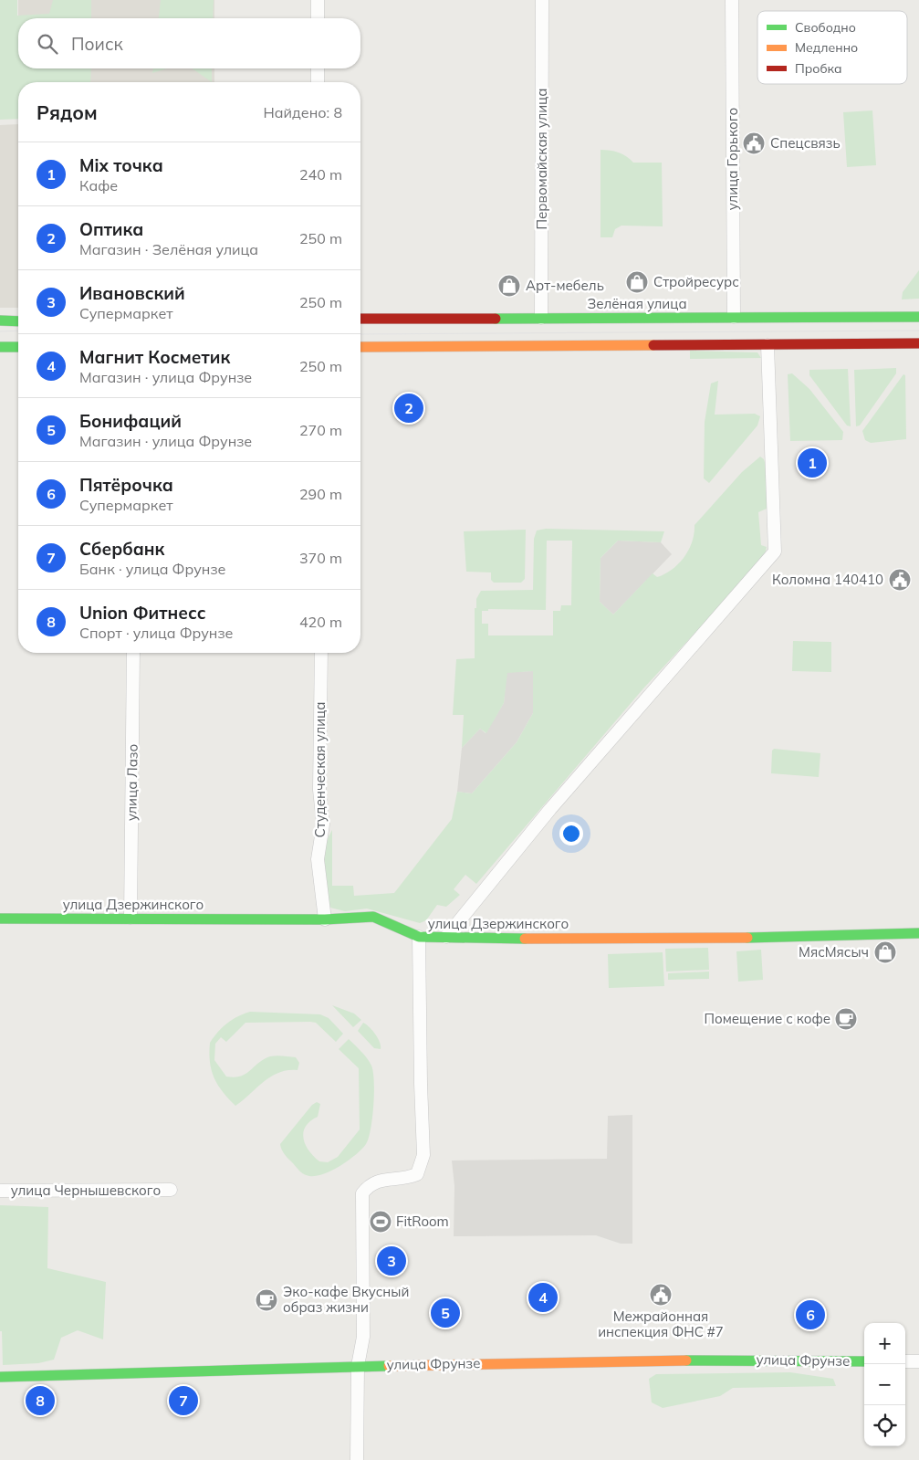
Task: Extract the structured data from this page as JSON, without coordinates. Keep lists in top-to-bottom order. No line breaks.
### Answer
{"streets":{"street":["Первомайская улица","улица Горького","Зелёная улица","Студенческая улица","улица Лазо","улица Дзержинского","улица Чернышевского","улица Фрунзе"]},"crossings":[["Первомайская улица","Зелёная улица"],["улица Горького","Зелёная улица"],["Студенческая улица","улица Дзержинского"],["улица Лазо","улица Дзержинского"]],"places":{"public building":["Спецсвязь","Коломна 140410","Межрайонная инспекция ФНС #7"],"shop":["Стройресурс","Арт-мебель","МясМясыч"],"cafe":["Помещение с кофе","Эко-кафе Вкусный образ жизни"],"sports":["FitRoom"]},"legend":["Свободно","Медленно","Пробка"],"page":{"search":"Поиск","heading":["Рядом","Найдено: 8"],"list":[{"mark":"1","name":"Mix точка","note":"Кафе","value":"240 m"},{"mark":"2","name":"Оптика","note":"Магазин · Зелёная улица","value":"250 m"},{"mark":"3","name":"Ивановский","note":"Супермаркет","value":"250 m"},{"mark":"4","name":"Магнит Косметик","note":"Магазин · улица Фрунзе","value":"250 m"},{"mark":"5","name":"Бонифаций","note":"Магазин · улица Фрунзе","value":"270 m"},{"mark":"6","name":"Пятёрочка","note":"Супермаркет","value":"290 m"},{"mark":"7","name":"Сбербанк","note":"Банк · улица Фрунзе","value":"370 m"},{"mark":"8","name":"Union Фитнесс","note":"Спорт · улица Фрунзе","value":"420 m"}],"pins":["2","1","3","4","5","6","7","8"],"map_buttons":["+","−"]}}
